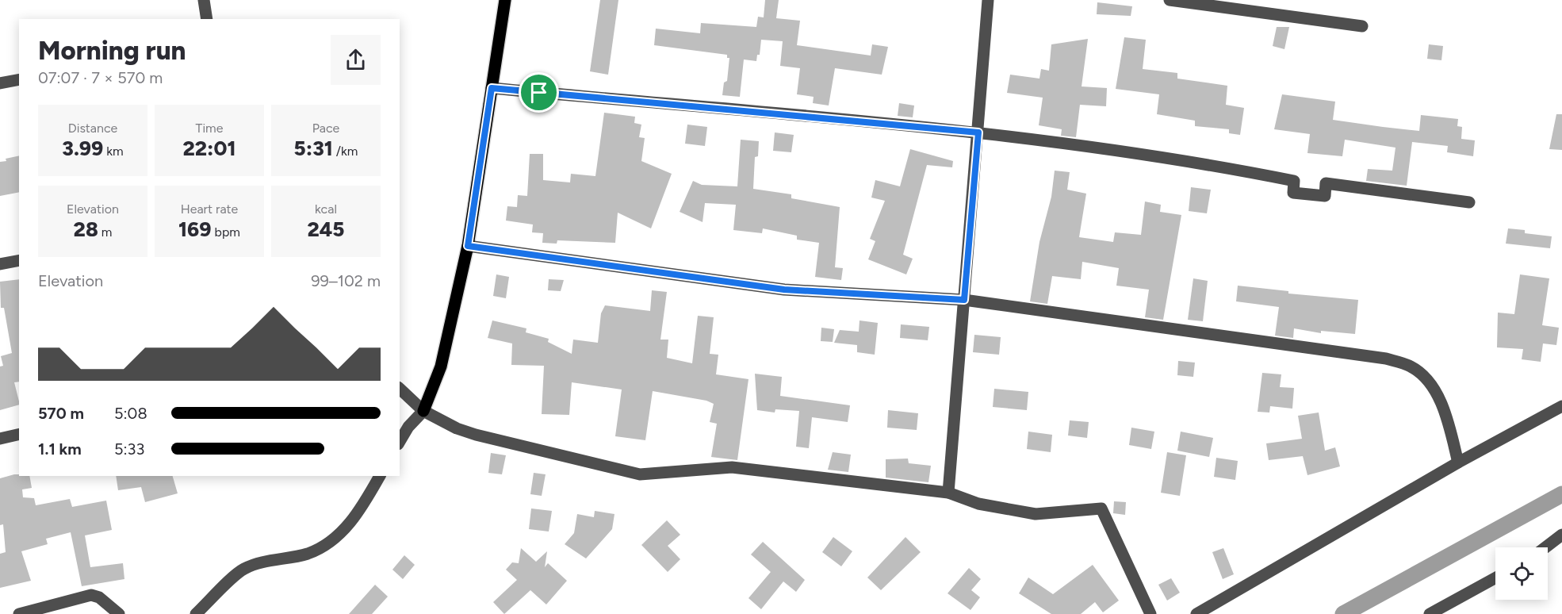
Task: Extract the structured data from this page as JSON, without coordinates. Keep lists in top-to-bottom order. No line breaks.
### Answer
{"page":{"heading":["Morning run","07:07 · 7 × 570 m"],"stats":[["Distance","3.99 km"],["Time","22:01"],["Pace","5:31 /km"],["Elevation","28 m"],["Heart rate","169 bpm"],["kcal","245"]],"chart":["Elevation","99–102 m"],"list":[{"name":"570 m","note":"5:08"},{"name":"1.1 km","note":"5:33"}]}}
